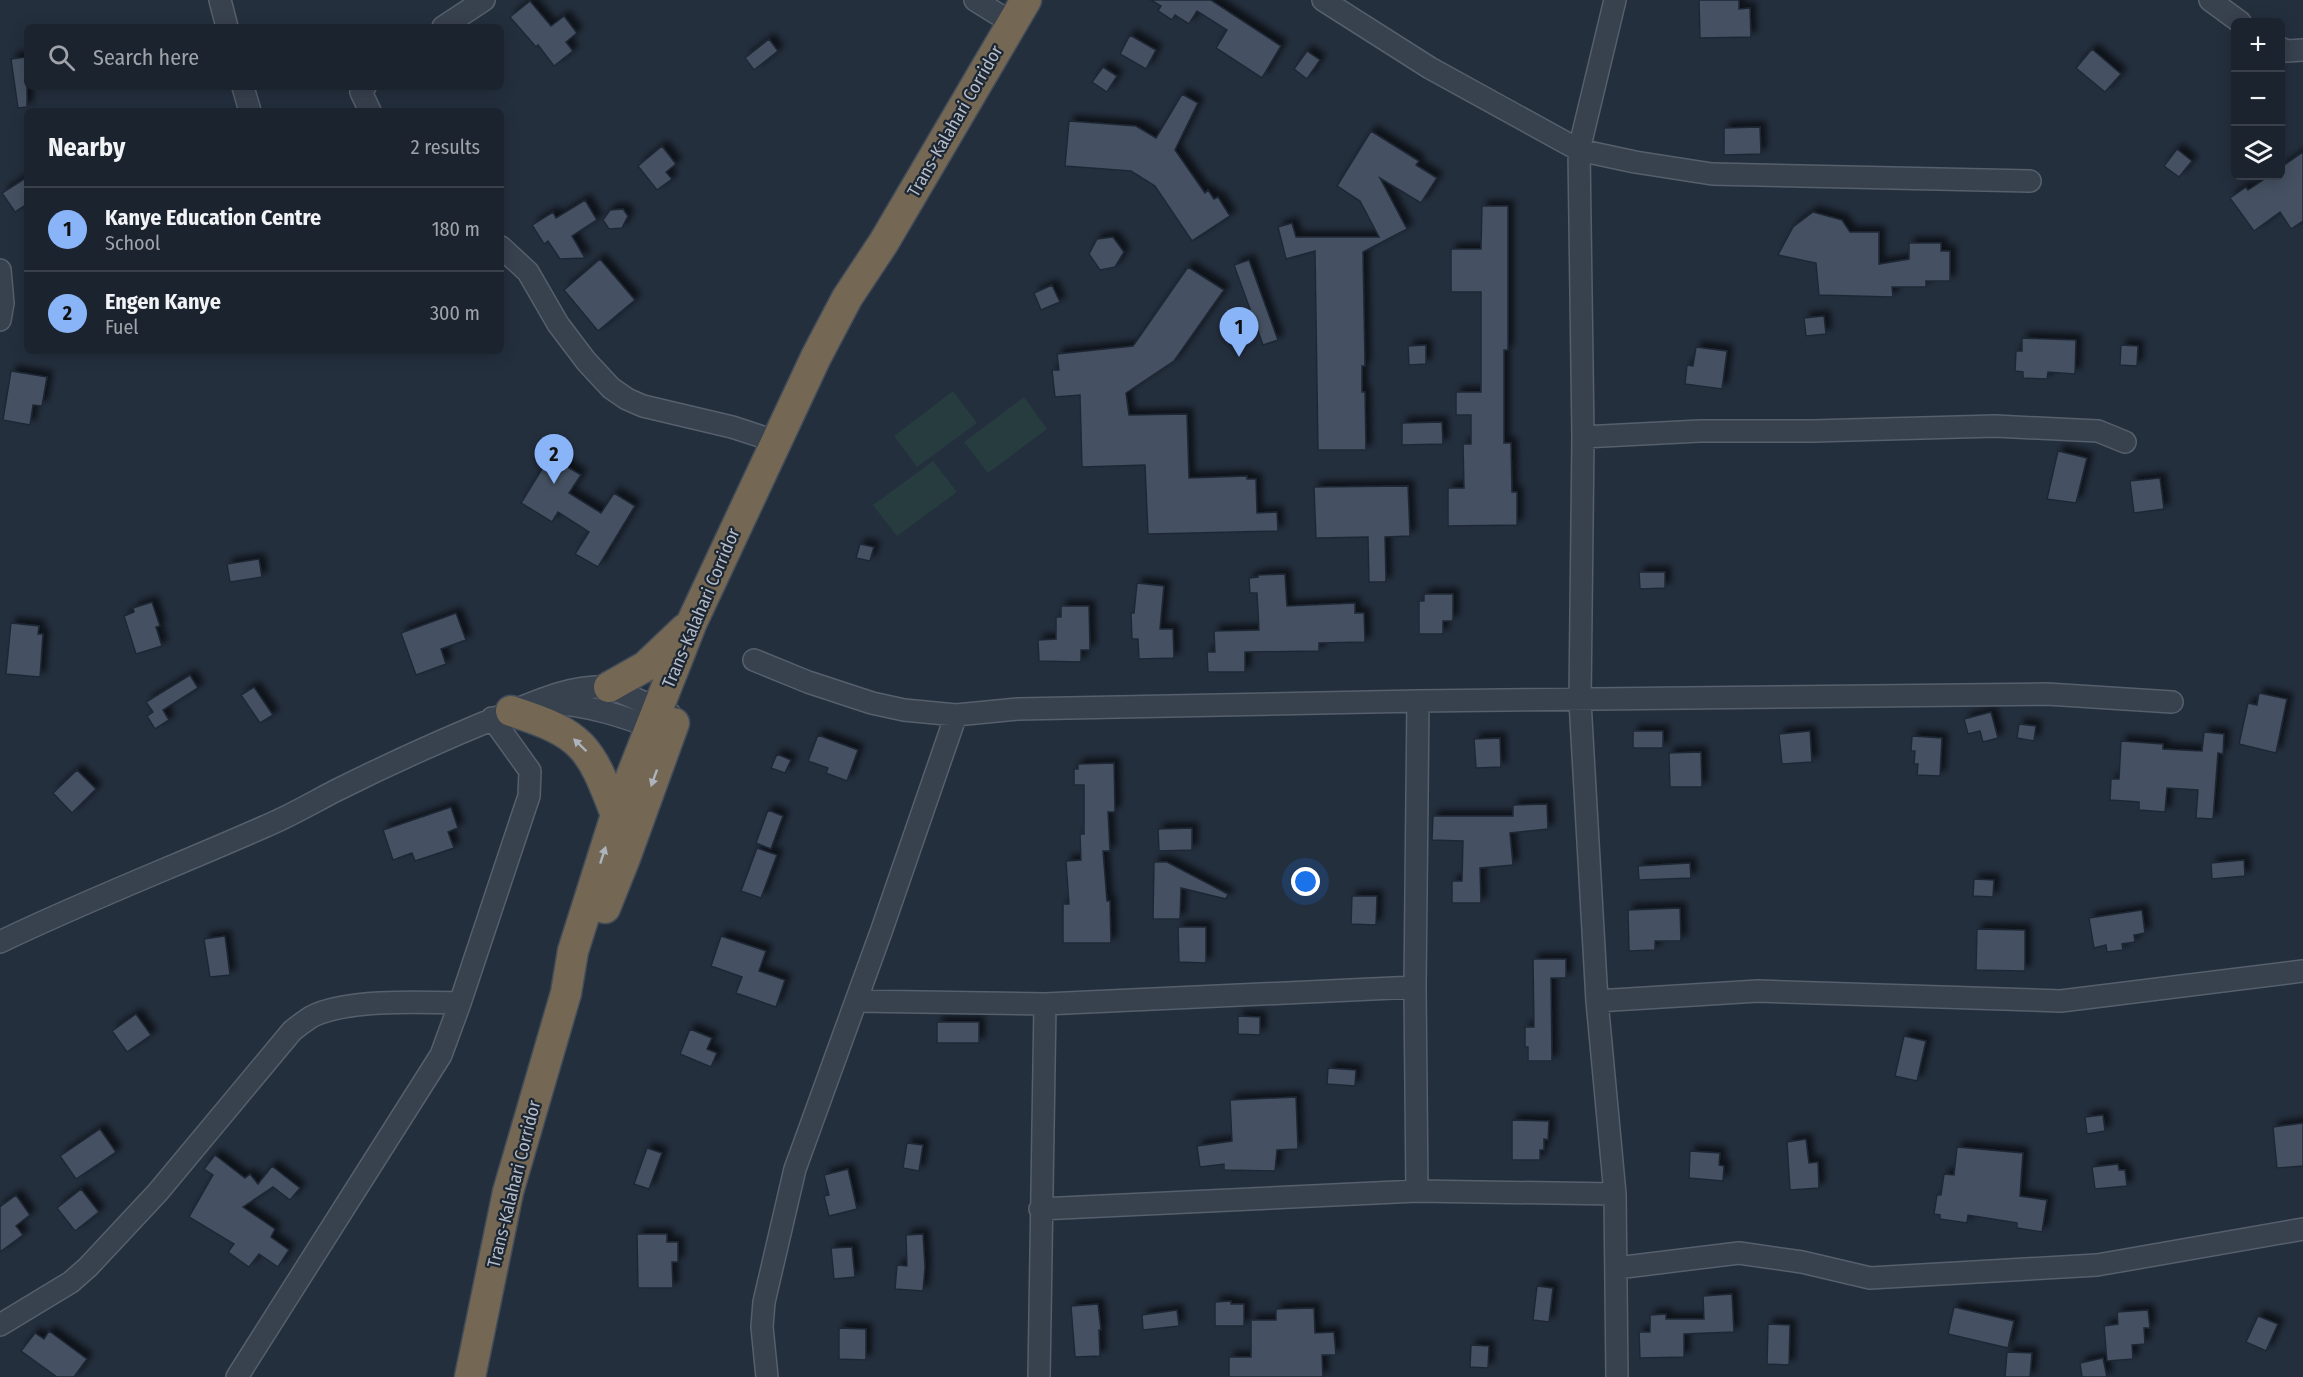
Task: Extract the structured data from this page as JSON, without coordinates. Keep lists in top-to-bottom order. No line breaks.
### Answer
{"streets":{"highway":["Trans-Kalahari Corridor"]},"page":{"map_buttons":["+","−"],"search":"Search here","heading":["Nearby","2 results"],"list":[{"mark":"1","name":"Kanye Education Centre","note":"School","value":"180 m"},{"mark":"2","name":"Engen Kanye","note":"Fuel","value":"300 m"}],"pins":["1","2"]}}
